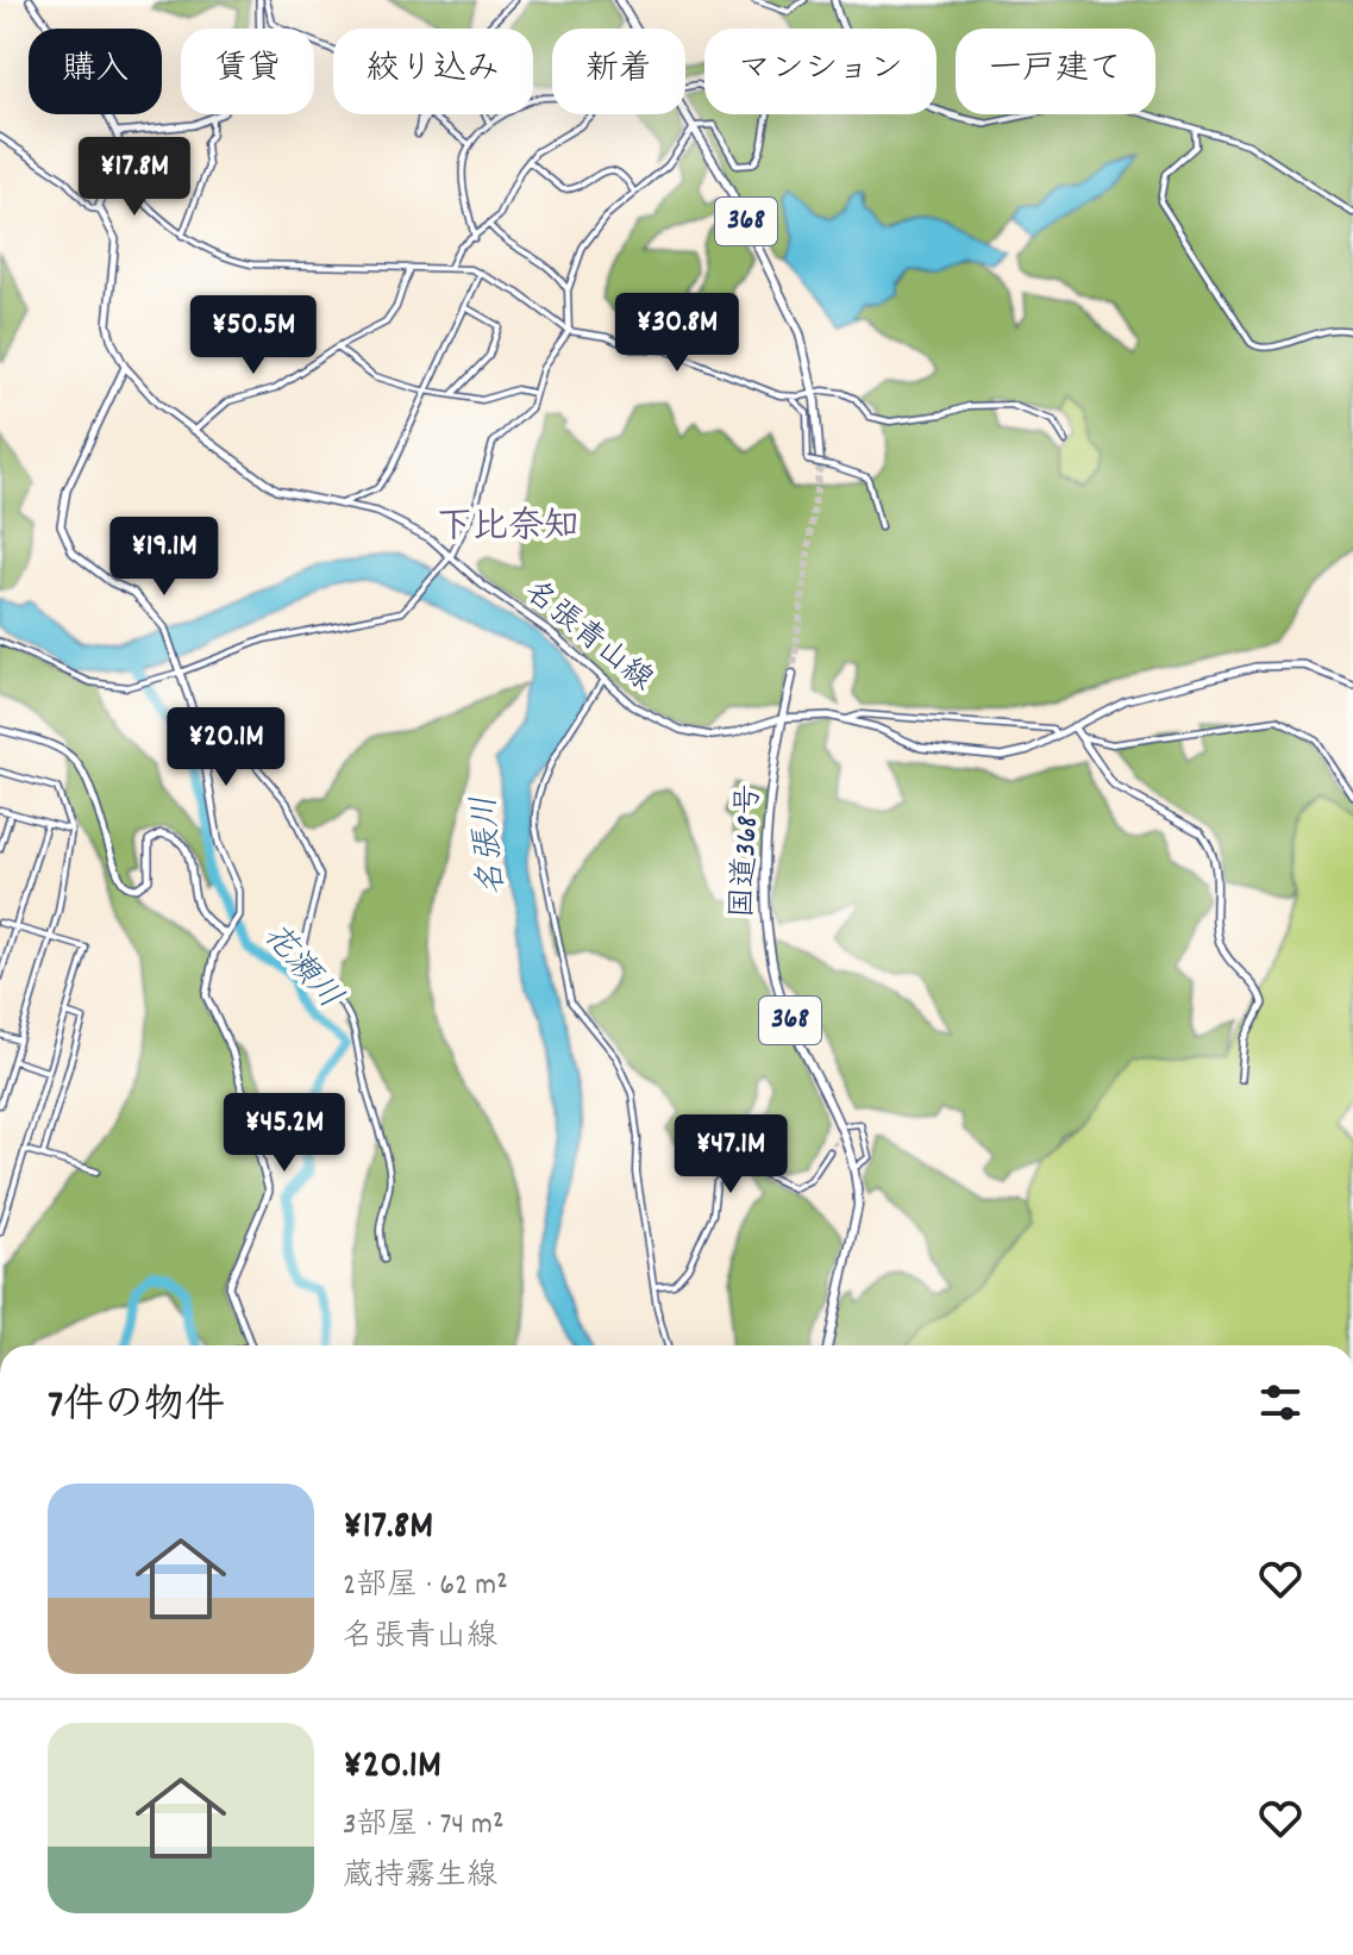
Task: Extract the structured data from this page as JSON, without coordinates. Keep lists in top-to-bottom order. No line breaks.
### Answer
{"streets":{"highway":["368","国道368号"],"main road":["名張青山線"]},"crossings":[["名張青山線","国道368号"]],"districts":["下比奈知"],"water":["名張川","花瀬川"],"page":{"chip":["購入","賃貸","絞り込み","新着","マンション","一戸建て"],"price":["¥17.8M","¥30.8M","¥50.5M","¥19.1M","¥20.1M","¥45.2M","¥47.1M"],"heading":"7件の物件","list":[{"name":"¥17.8M","note":"2部屋 · 62 m² · 名張青山線"},{"name":"¥20.1M","note":"3部屋 · 74 m² · 蔵持霧生線"}]}}
